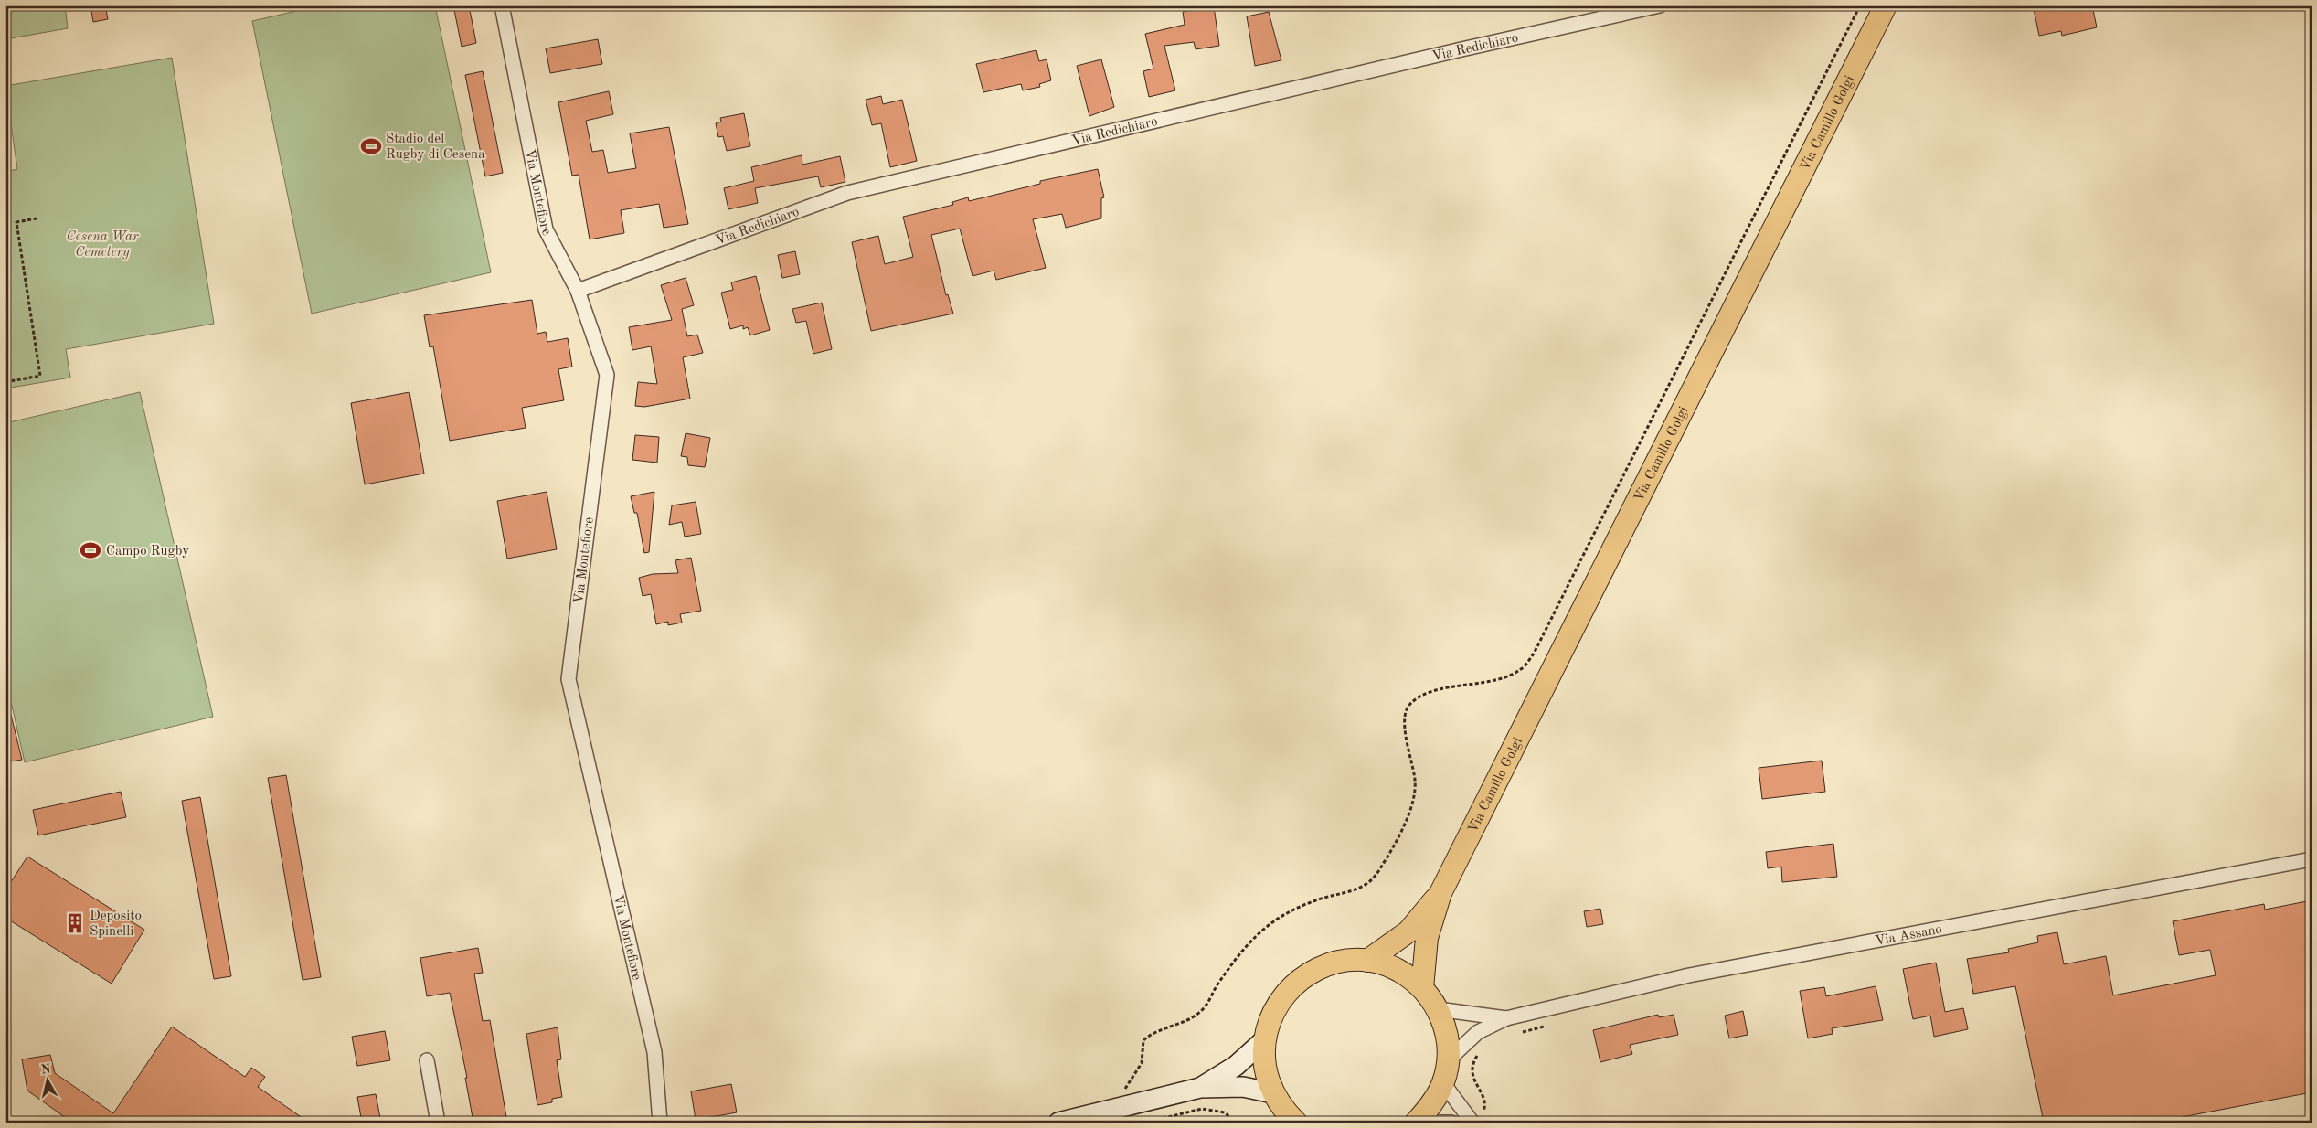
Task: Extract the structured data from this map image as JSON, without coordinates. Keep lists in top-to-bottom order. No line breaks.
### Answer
{"streets":{"main road":["Via Camillo Golgi"],"street":["Via Redichiaro","Via Montefiore","Via Assano"]},"crossings":[["Via Redichiaro","Via Montefiore"]],"parks":["Cesena War Cemetery"],"places":{"sports":["Stadio del Rugby di Cesena","Campo Rugby"],"building":["Deposito Spinelli"]},"north":"top"}
